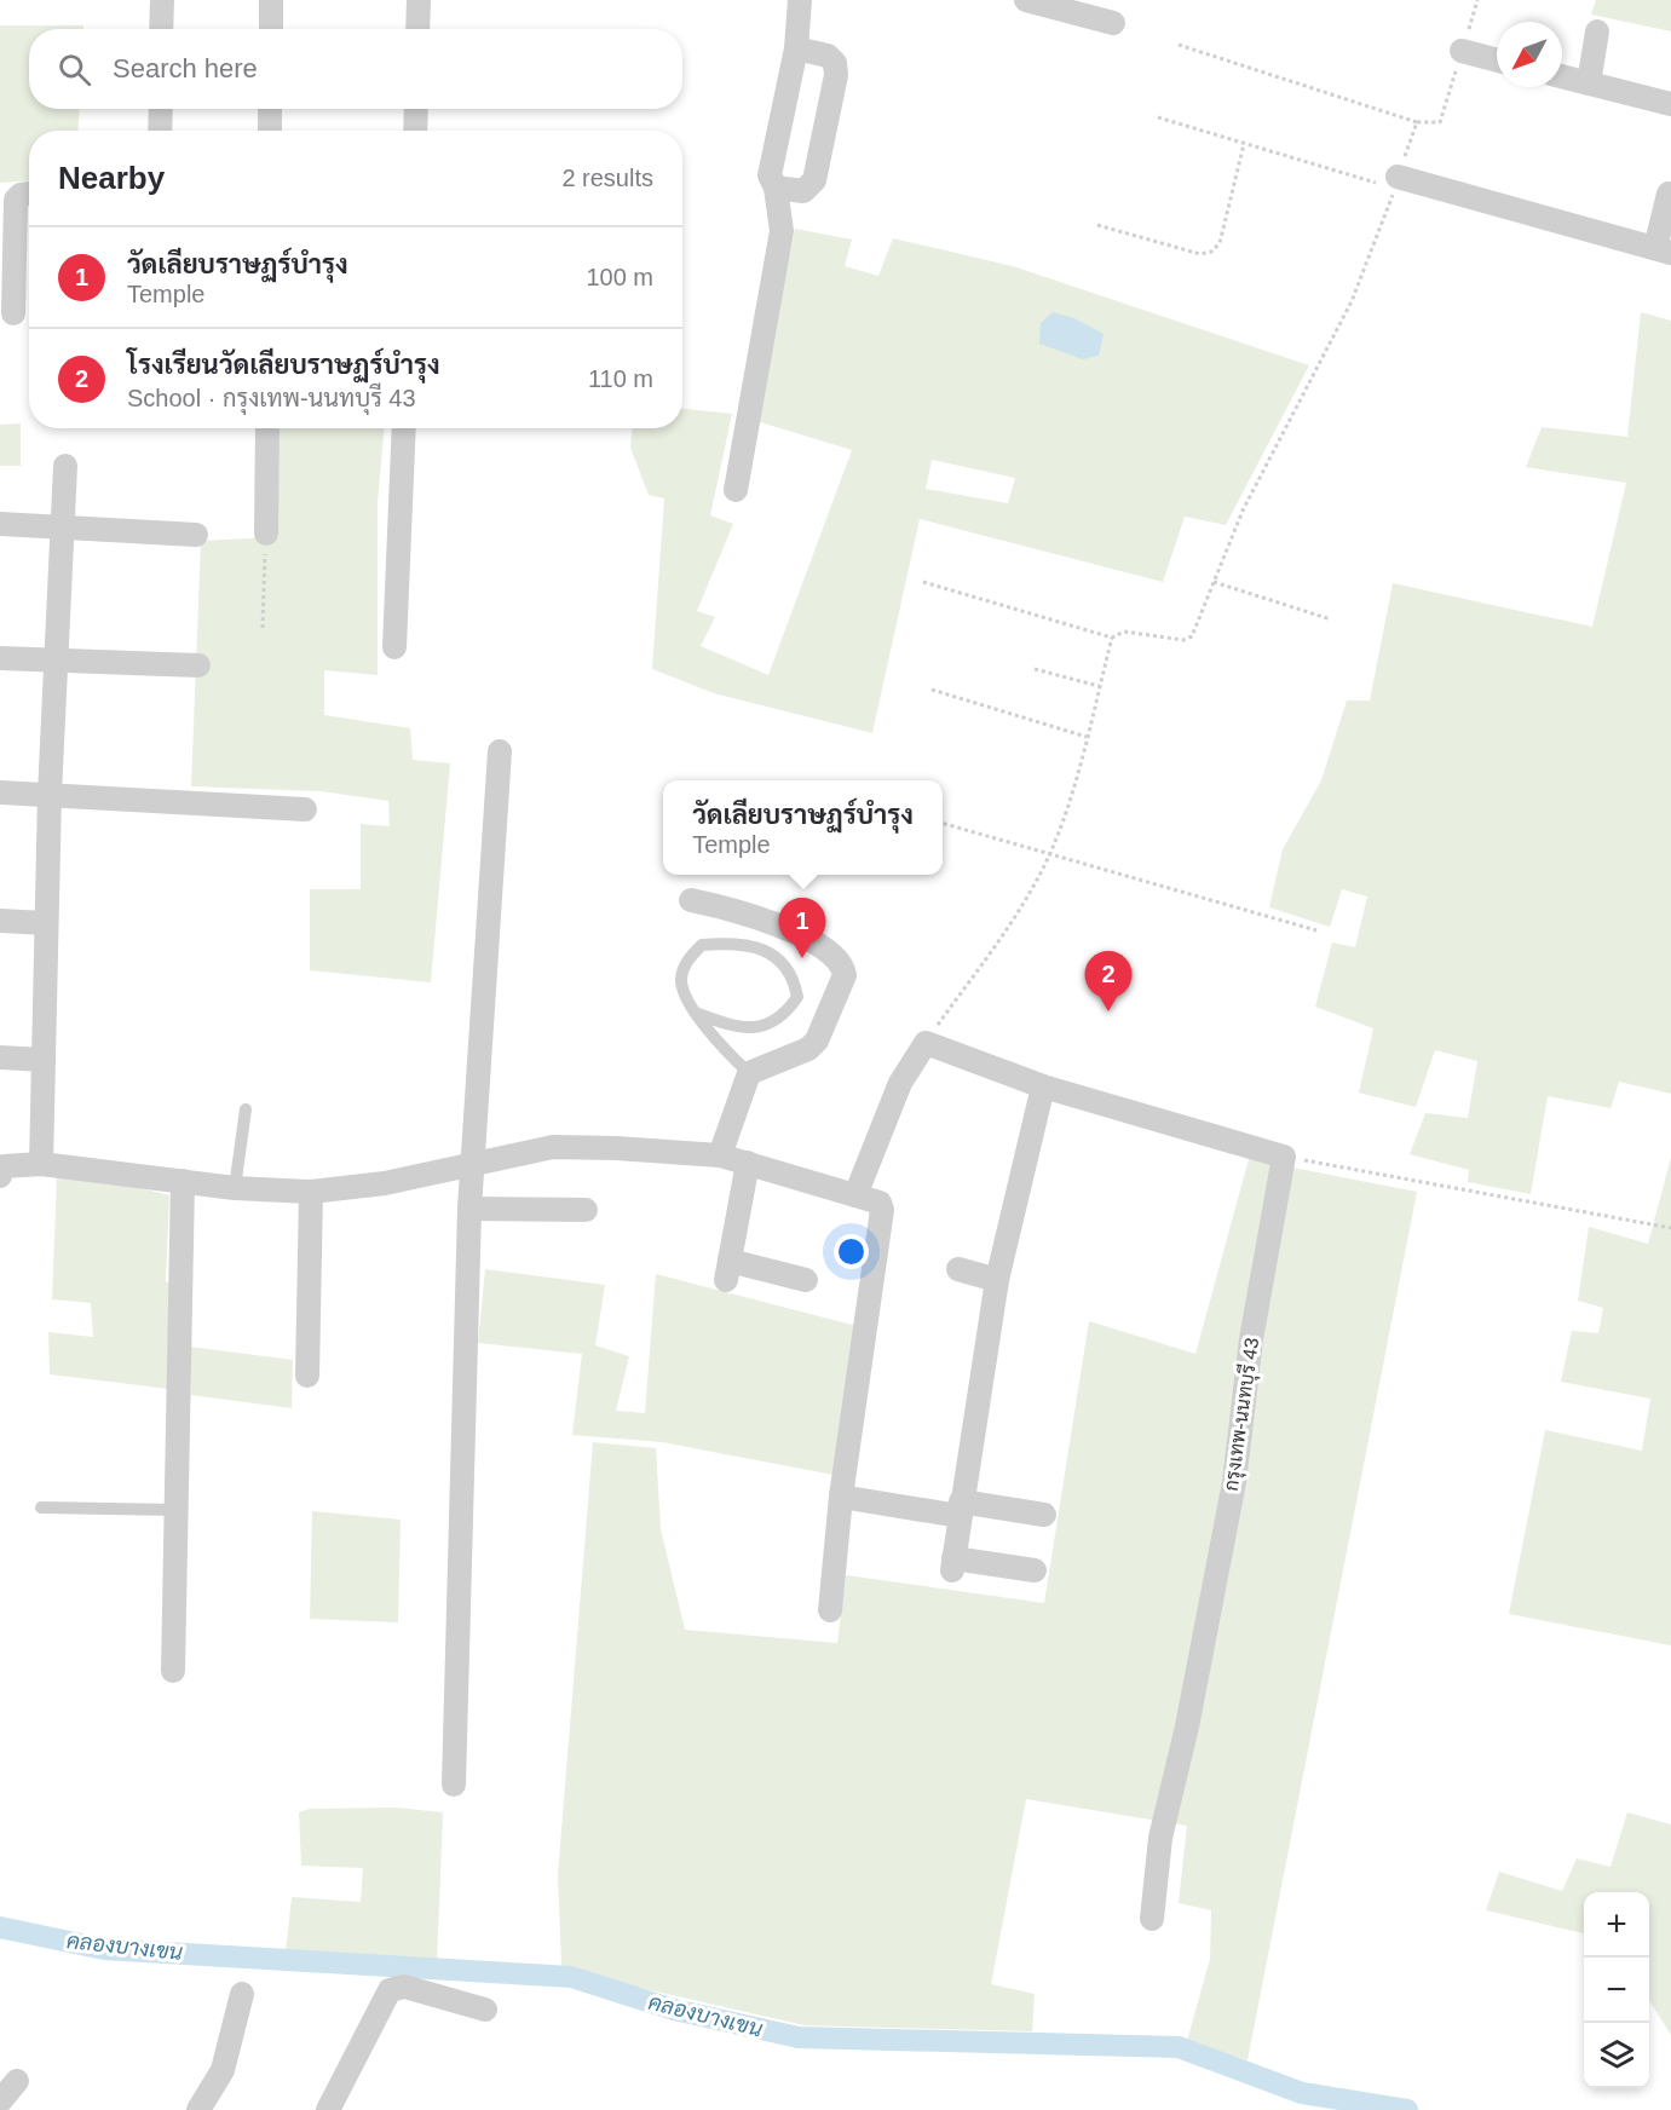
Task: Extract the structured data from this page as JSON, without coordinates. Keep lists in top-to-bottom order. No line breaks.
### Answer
{"streets":{"street":["กรุงเทพ-นนทบุรี 43"]},"water":["คลองบางเขน"],"north":"bottom left","page":{"search":"Search here","heading":["Nearby","2 results"],"list":[{"mark":"1","name":"วัดเลียบราษฏร์บำรุง","note":"Temple","value":"100 m"},{"mark":"2","name":"โรงเรียนวัดเลียบราษฏร์บำรุง","note":"School · กรุงเทพ-นนทบุรี 43","value":"110 m"}],"popup":["วัดเลียบราษฏร์บำรุง","Temple"],"pins":["1","2"],"map_buttons":["+","−"]}}
